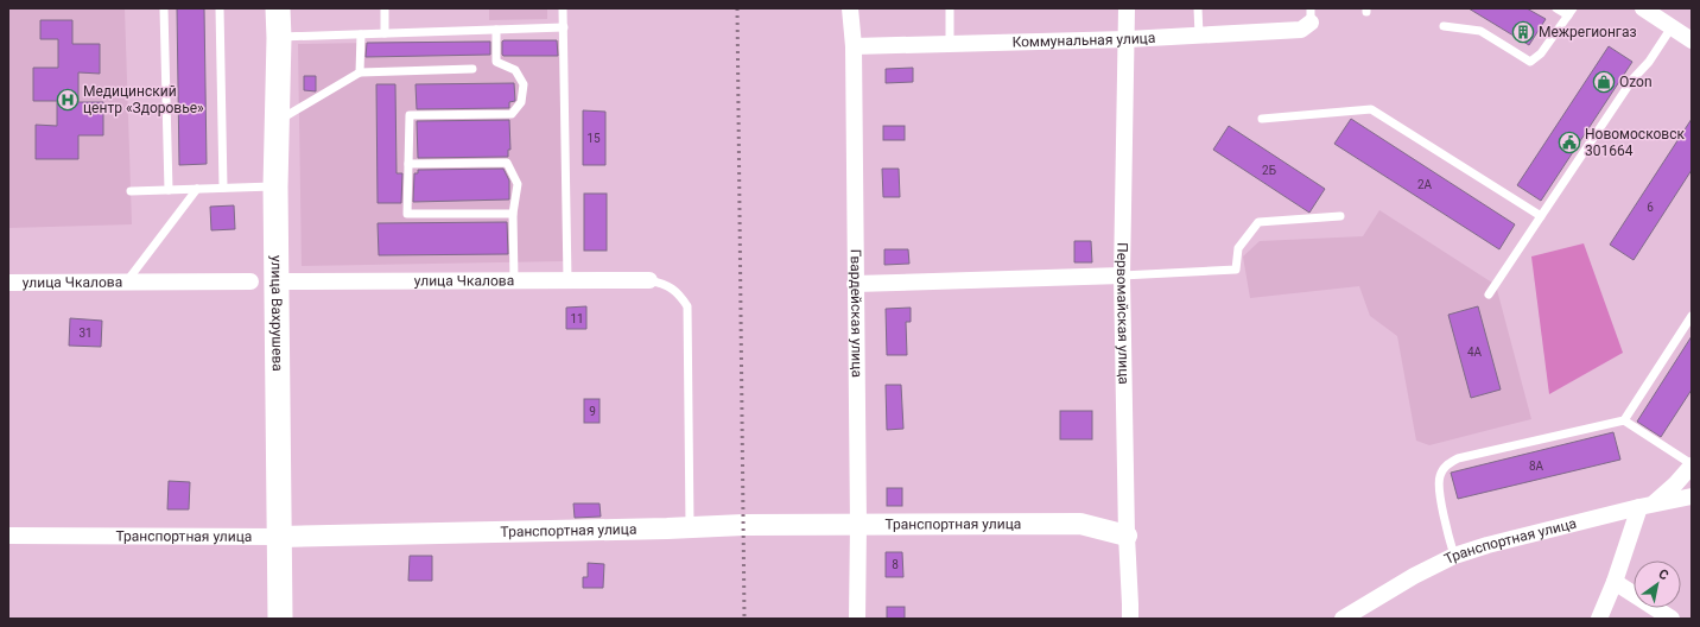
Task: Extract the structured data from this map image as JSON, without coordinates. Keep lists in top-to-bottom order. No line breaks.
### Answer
{"streets":{"main road":["улица Вахрушева"],"street":["Коммунальная улица","улица Чкалова","Гвардейская улица","Первомайская улица","Транспортная улица"]},"crossings":[["Коммунальная улица","Гвардейская улица"],["Коммунальная улица","Первомайская улица"],["улица Чкалова","улица Вахрушева"],["улица Вахрушева","Транспортная улица"],["Гвардейская улица","Транспортная улица"],["Первомайская улица","Транспортная улица"]],"places":{"building":["Межрегионгаз"],"shop":["Ozon"],"hospital":["Медицинский центр «Здоровье»"],"public building":["Новомосковск 301664"]},"house_numbers":["15","2Б","2А","6","11","31","4А","9","8А","8"],"north":"top right"}
